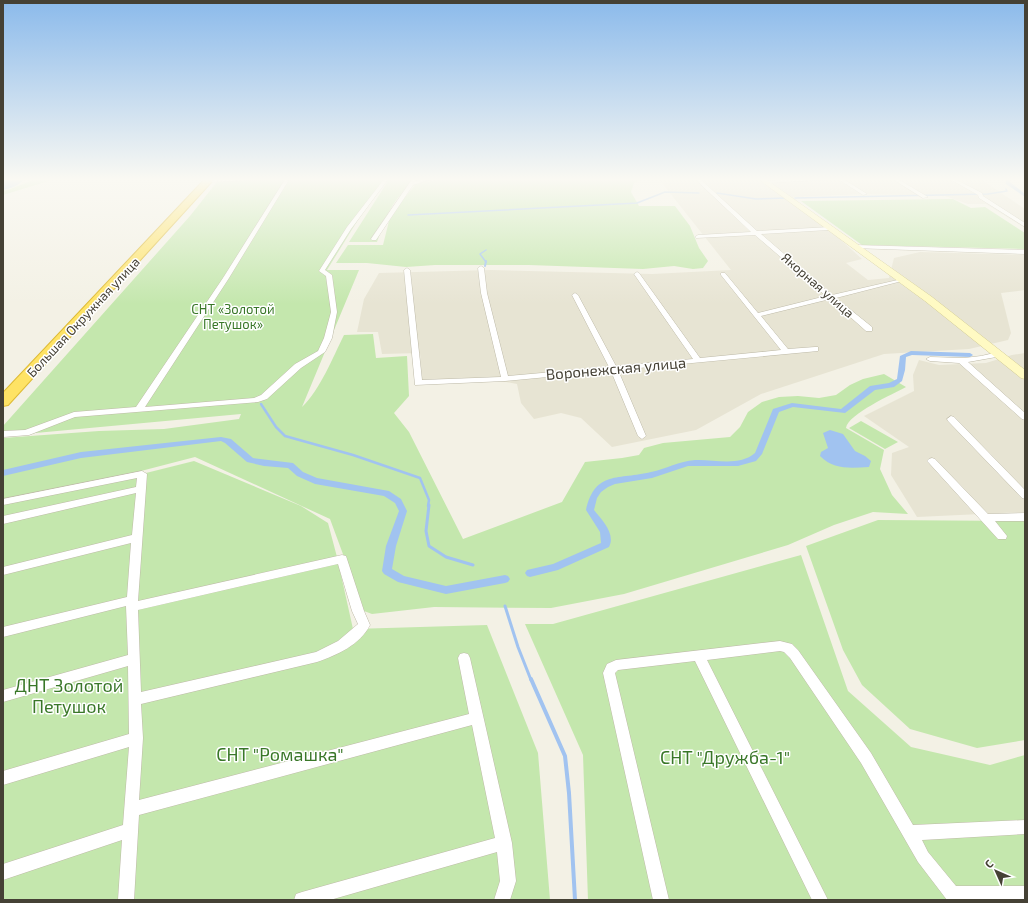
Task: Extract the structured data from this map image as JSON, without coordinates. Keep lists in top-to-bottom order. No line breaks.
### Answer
{"streets":{"highway":["Большая Окружная улица"],"street":["Якорная улица","Воронежская улица"]},"parks":["СНТ «Золотой Петушок»","ДНТ Золотой Петушок","СНТ \"Ромашка\"","СНТ \"Дружба-1\""],"north":"top left"}
